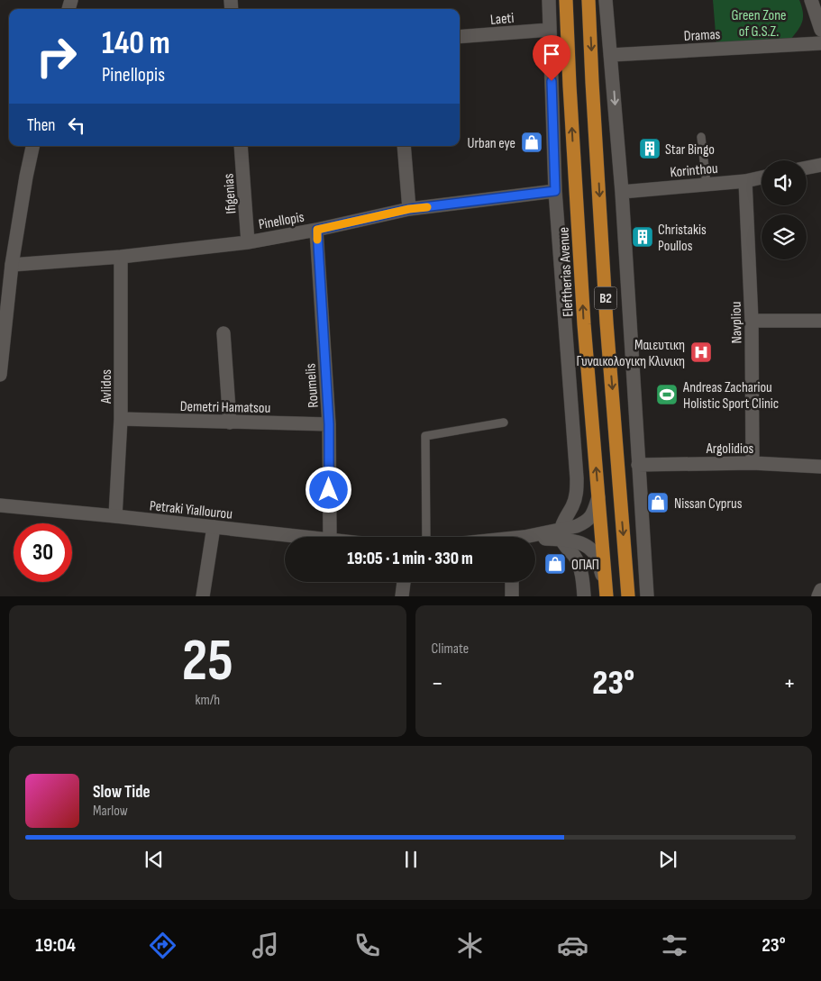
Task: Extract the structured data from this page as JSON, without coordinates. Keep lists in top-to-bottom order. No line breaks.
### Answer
{"streets":{"highway":["Eleftherias Avenue","B2"],"street":["Laeti","Dramas","Korinthou","Ifigenias","Pinellopis","Navpliou","Roumelis","Avlidos","Demetri Hamatsou","Argolidios","Petraki Yiallourou"]},"crossings":[["Korinthou","Navpliou"],["Ifigenias","Pinellopis"],["Pinellopis","Roumelis"],["Pinellopis","Avlidos"],["Navpliou","Argolidios"],["Roumelis","Demetri Hamatsou"],["Avlidos","Demetri Hamatsou"],["Avlidos","Petraki Yiallourou"]],"parks":["Green Zone of G.S.Z."],"places":{"shop":["Urban eye","Nissan Cyprus","ΟΠΑΠ"],"building":["Star Bingo","Christakis Poullos"],"hospital":["Μαιευτικη Γυναικολογικη Κλινικη"],"sports":["Andreas Zachariou Holistic Sport Clinic"]},"page":{"turn":["140 m","Pinellopis"],"then":"Then","limit":"30","trip":"19:05 · 1 min · 330 m","tile":[["25","km/h"],"Climate"],"heat":["−","23°","+"],"song":["Slow Tide","Marlow"],"tabs":["19:04","23°"]}}
